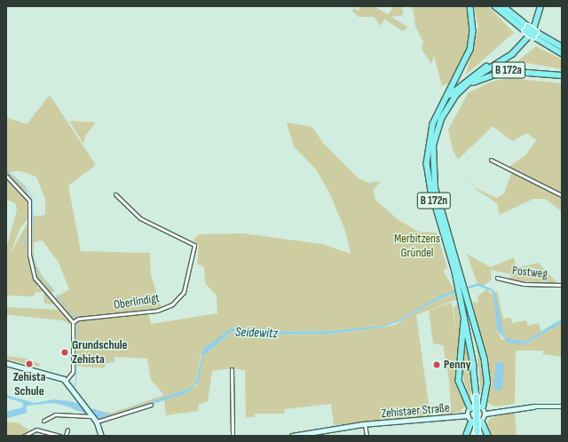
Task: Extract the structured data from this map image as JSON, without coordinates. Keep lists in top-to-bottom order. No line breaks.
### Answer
{"streets":{"highway":["B 172a","B 172n"],"main road":["Zehistaer Straße"],"street":["Postweg","Oberlindigt"]},"crossings":[["B 172a","B 172n"],["B 172n","Zehistaer Straße"]],"water":["Seidewitz"],"parks":["Merbitzens Gründel"],"places":["Grundschule Zehista","Zehista Schule","Penny"]}
